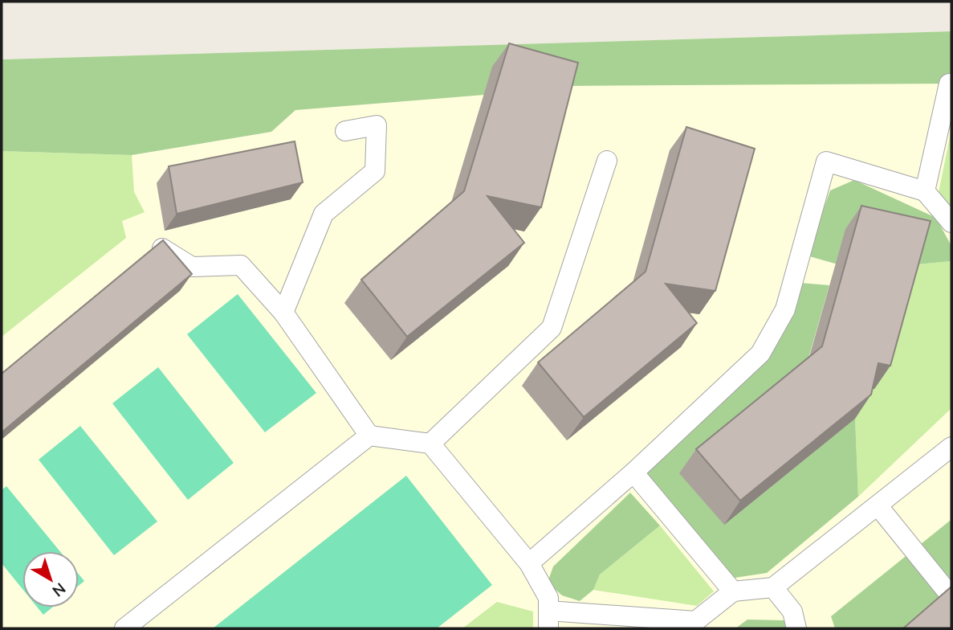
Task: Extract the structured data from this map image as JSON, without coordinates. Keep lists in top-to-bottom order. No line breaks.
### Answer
{"north":"bottom right"}
